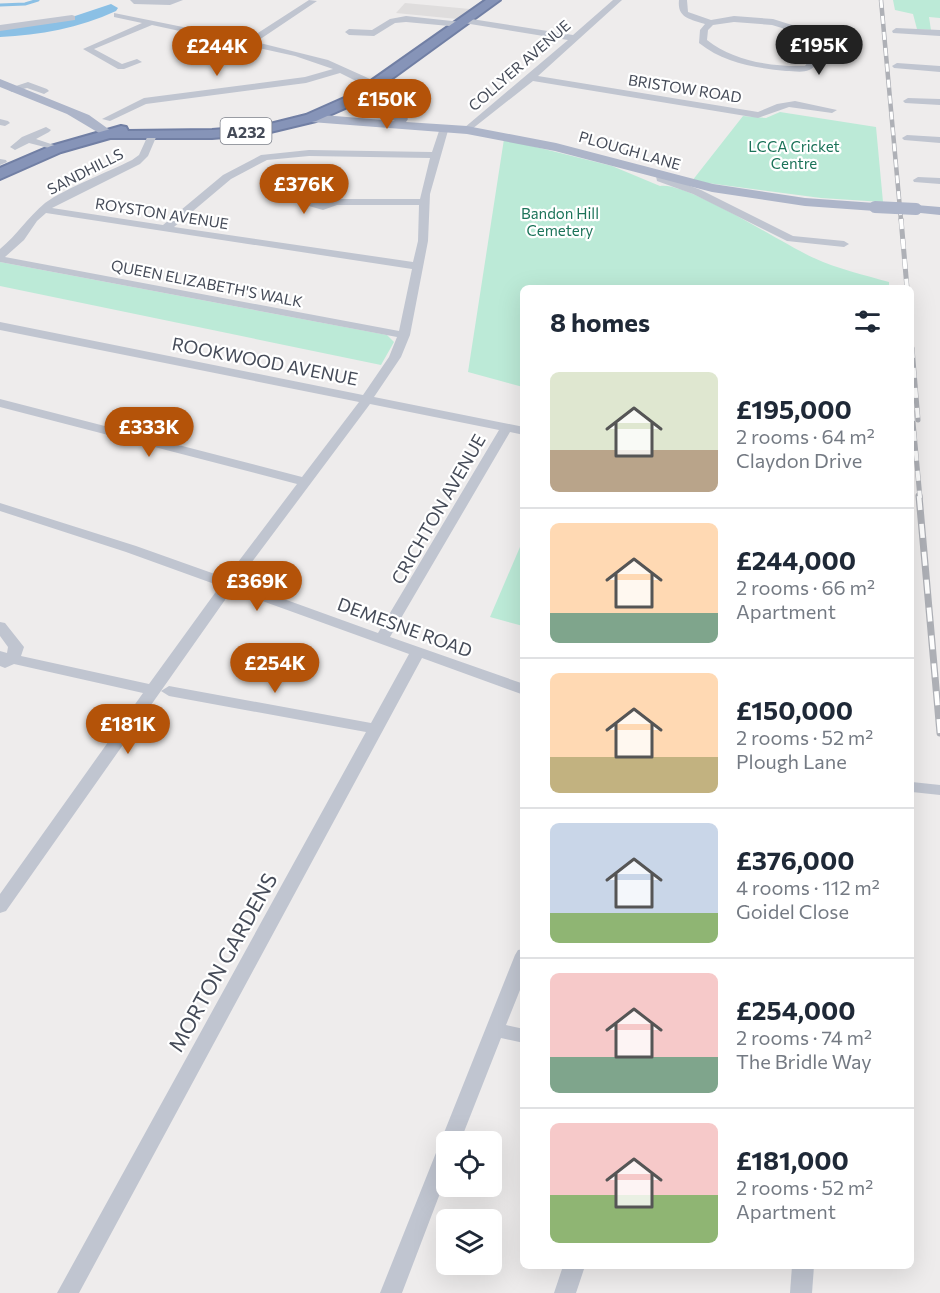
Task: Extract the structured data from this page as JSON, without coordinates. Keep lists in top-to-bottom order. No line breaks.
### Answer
{"streets":{"highway":["A232"],"main road":["PLOUGH LANE"],"street":["COLLYER AVENUE","BRISTOW ROAD","SANDHILLS","ROYSTON AVENUE","QUEEN ELIZABETH'S WALK","ROOKWOOD AVENUE","CRICHTON AVENUE","DEMESNE ROAD","MORTON GARDENS"]},"crossings":[["COLLYER AVENUE","BRISTOW ROAD"],["COLLYER AVENUE","PLOUGH LANE"],["A232","PLOUGH LANE"],["A232","SANDHILLS"],["SANDHILLS","ROYSTON AVENUE"],["SANDHILLS","QUEEN ELIZABETH'S WALK"],["ROOKWOOD AVENUE","CRICHTON AVENUE"],["CRICHTON AVENUE","DEMESNE ROAD"],["DEMESNE ROAD","MORTON GARDENS"]],"parks":["LCCA Cricket Centre","Bandon Hill Cemetery"],"page":{"price":["£195K","£244K","£150K","£376K","£333K","£369K","£254K","£181K"],"heading":"8 homes","list":[{"name":"£195,000","note":"2 rooms · 64 m² · Claydon Drive"},{"name":"£244,000","note":"2 rooms · 66 m² · Apartment"},{"name":"£150,000","note":"2 rooms · 52 m² · Plough Lane"},{"name":"£376,000","note":"4 rooms · 112 m² · Goidel Close"},{"name":"£254,000","note":"2 rooms · 74 m² · The Bridle Way"},{"name":"£181,000","note":"2 rooms · 52 m² · Apartment"}]}}
